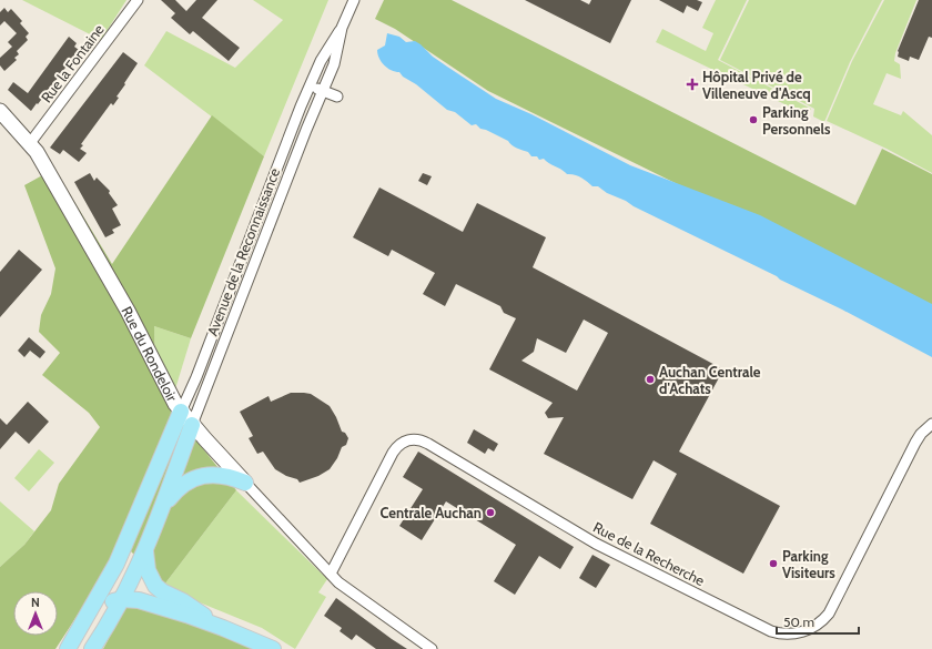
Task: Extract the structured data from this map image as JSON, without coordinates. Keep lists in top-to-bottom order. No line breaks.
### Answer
{"streets":{"street":["Rue la Fontaine","Avenue de la Reconnaissance","Rue du Rondeloir","Rue de la Recherche"]},"crossings":[["Rue la Fontaine","Rue du Rondeloir"],["Avenue de la Reconnaissance","Rue du Rondeloir"],["Rue du Rondeloir","Rue de la Recherche"]],"places":{"health":["Hôpital Privé de Villeneuve d'Ascq"],"other":["Parking Personnels","Auchan Centrale d'Achats","Centrale Auchan","Parking Visiteurs"]},"scale_bar":"50 m","north":"top"}
